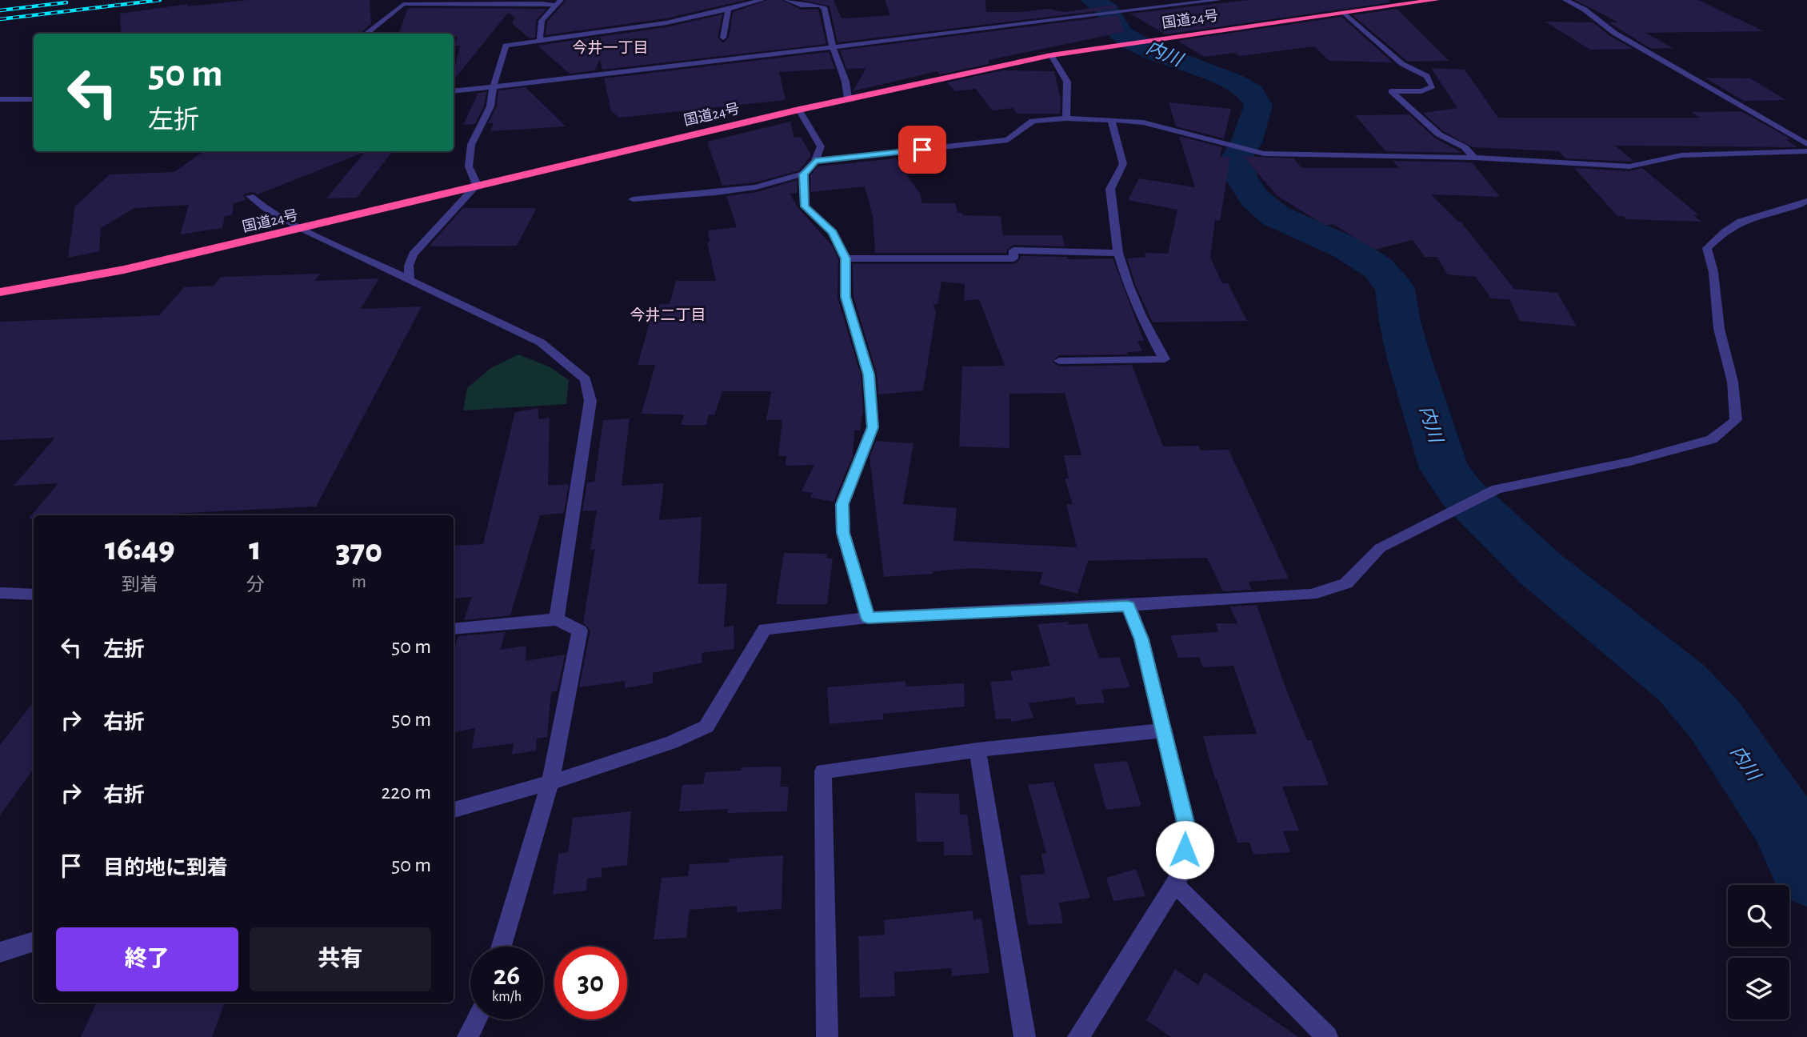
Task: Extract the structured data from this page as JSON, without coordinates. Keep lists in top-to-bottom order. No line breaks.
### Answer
{"streets":{"highway":["国道24号"]},"districts":["今井一丁目","今井二丁目"],"water":["内川"],"page":{"turn":["50 m","左折"],"eta":["16:49","到着","1","分","370","m"],"list":[{"name":"左折","value":"50 m"},{"name":"右折","value":"50 m"},{"name":"右折","value":"220 m"},{"name":"目的地に到着","value":"50 m"}],"buttons":["終了","共有"],"speed":"26 km/h","limit":"30"}}
